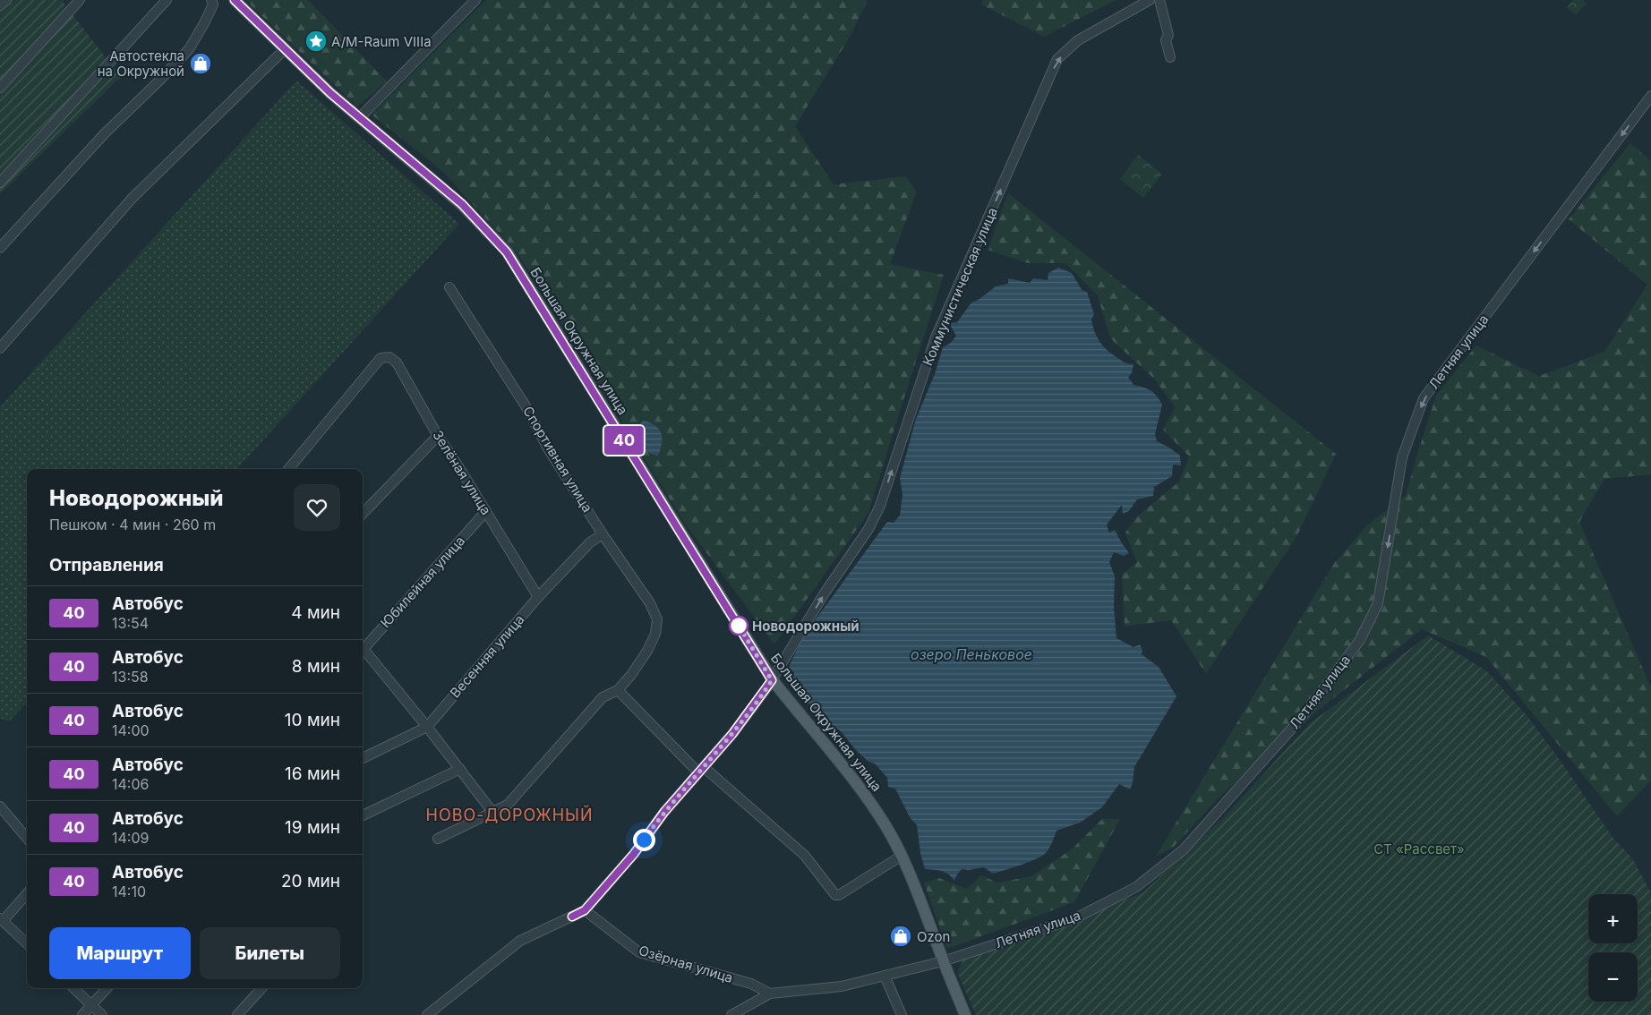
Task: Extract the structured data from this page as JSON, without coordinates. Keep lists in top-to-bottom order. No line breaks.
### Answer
{"streets":{"main road":["Большая Окружная улица"],"street":["Коммунистическая улица","Летняя улица","Спортивная улица","Зелёная улица","Юбилейная улица","Весенняя улица","Озёрная улица"]},"crossings":[["Коммунистическая улица","Большая Окружная улица"],["Коммунистическая улица","Озёрная улица"],["Большая Окружная улица","Летняя улица"],["Летняя улица","Озёрная улица"],["Спортивная улица","Весенняя улица"],["Зелёная улица","Юбилейная улица"],["Зелёная улица","Весенняя улица"]],"one_way":["Коммунистическая улица","Летняя улица"],"districts":["НОВО-ДОРОЖНЫЙ"],"water":["озеро Пеньковое"],"parks":["СТ «Рассвет»"],"places":{"place":["A/M-Raum VIIIa"],"shop":["Автостекла на Окружной","Ozon"],"other":["Новодорожный"]},"lines":["bus line 40"],"page":{"on_map":"40","heading":[["Новодорожный","Пешком · 4 мин · 260 m"],"Отправления"],"list":[{"mark":"40","name":"Автобус","note":"13:54","value":"4 мин"},{"mark":"40","name":"Автобус","note":"13:58","value":"8 мин"},{"mark":"40","name":"Автобус","note":"14:00","value":"10 мин"},{"mark":"40","name":"Автобус","note":"14:06","value":"16 мин"},{"mark":"40","name":"Автобус","note":"14:09","value":"19 мин"},{"mark":"40","name":"Автобус","note":"14:10","value":"20 мин"}],"map_buttons":["+","−"],"buttons":["Маршрут","Билеты"]}}
